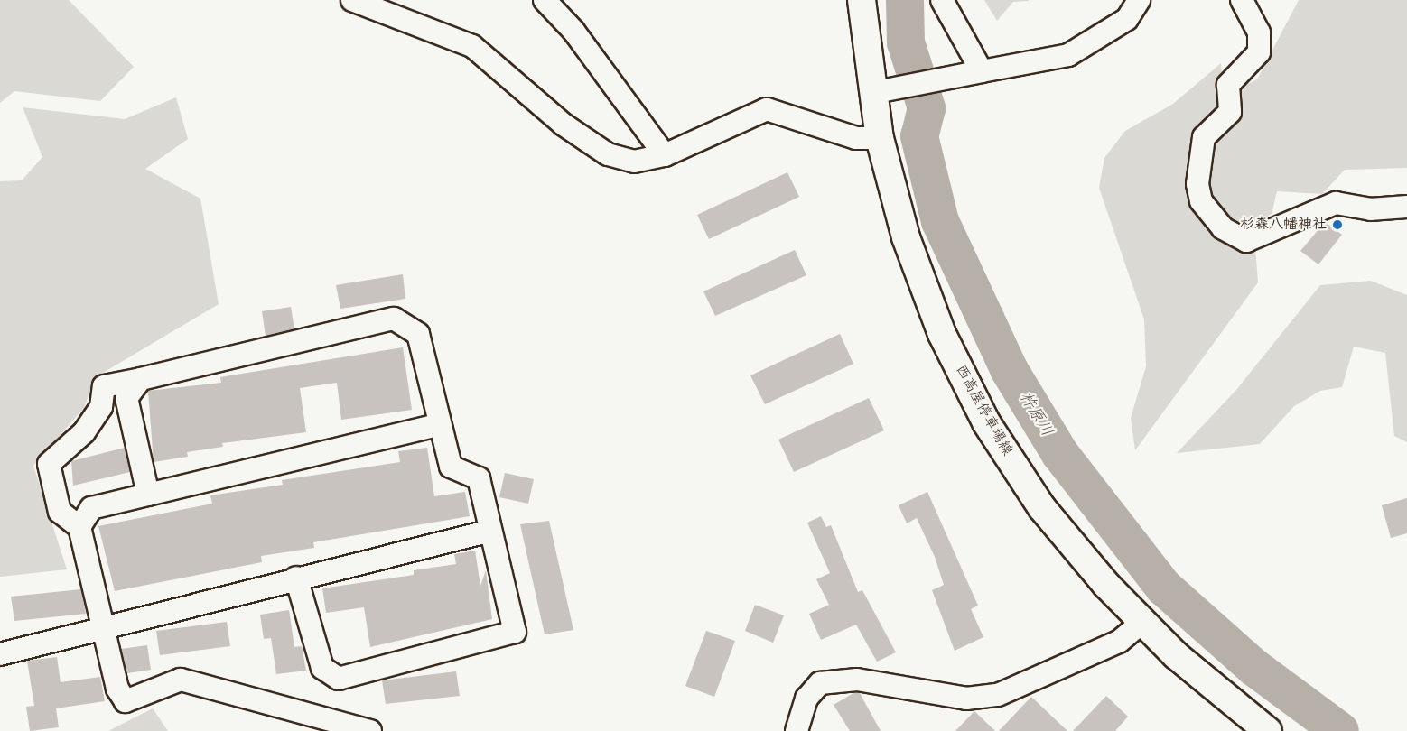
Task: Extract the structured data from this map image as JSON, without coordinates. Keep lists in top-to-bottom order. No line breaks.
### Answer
{"streets":{"main road":["西高屋停車場線"]},"water":["杵原川"],"places":["杉森八幡神社"]}
